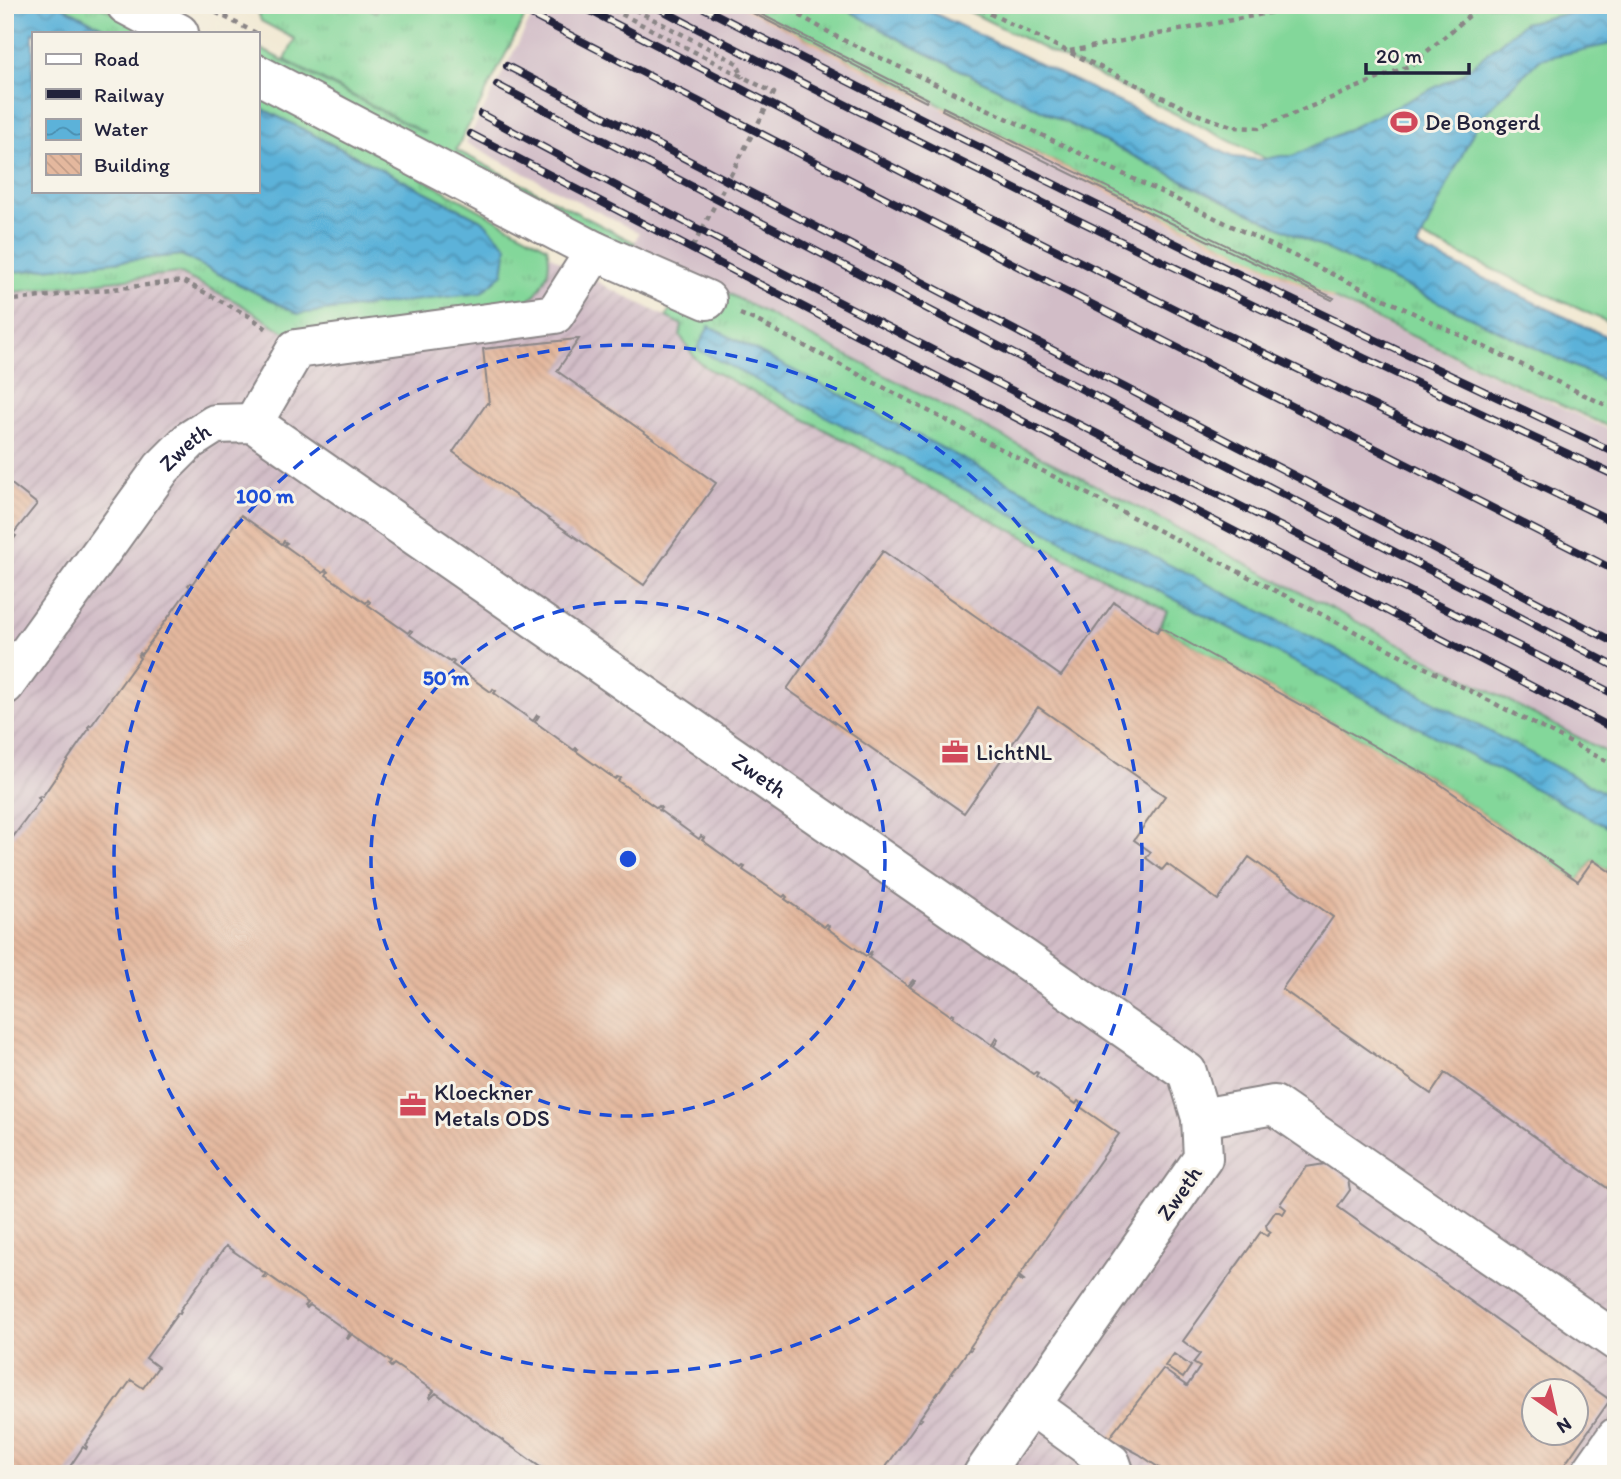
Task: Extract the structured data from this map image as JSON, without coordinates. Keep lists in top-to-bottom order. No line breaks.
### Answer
{"streets":{"street":["Zweth"]},"places":{"sports":["De Bongerd"],"office":["LichtNL","Kloeckner Metals ODS"]},"legend":["Road","Railway","Water","Building"],"scale_bar":"20 m","north":"bottom right","rings":["100 m","50 m"]}
